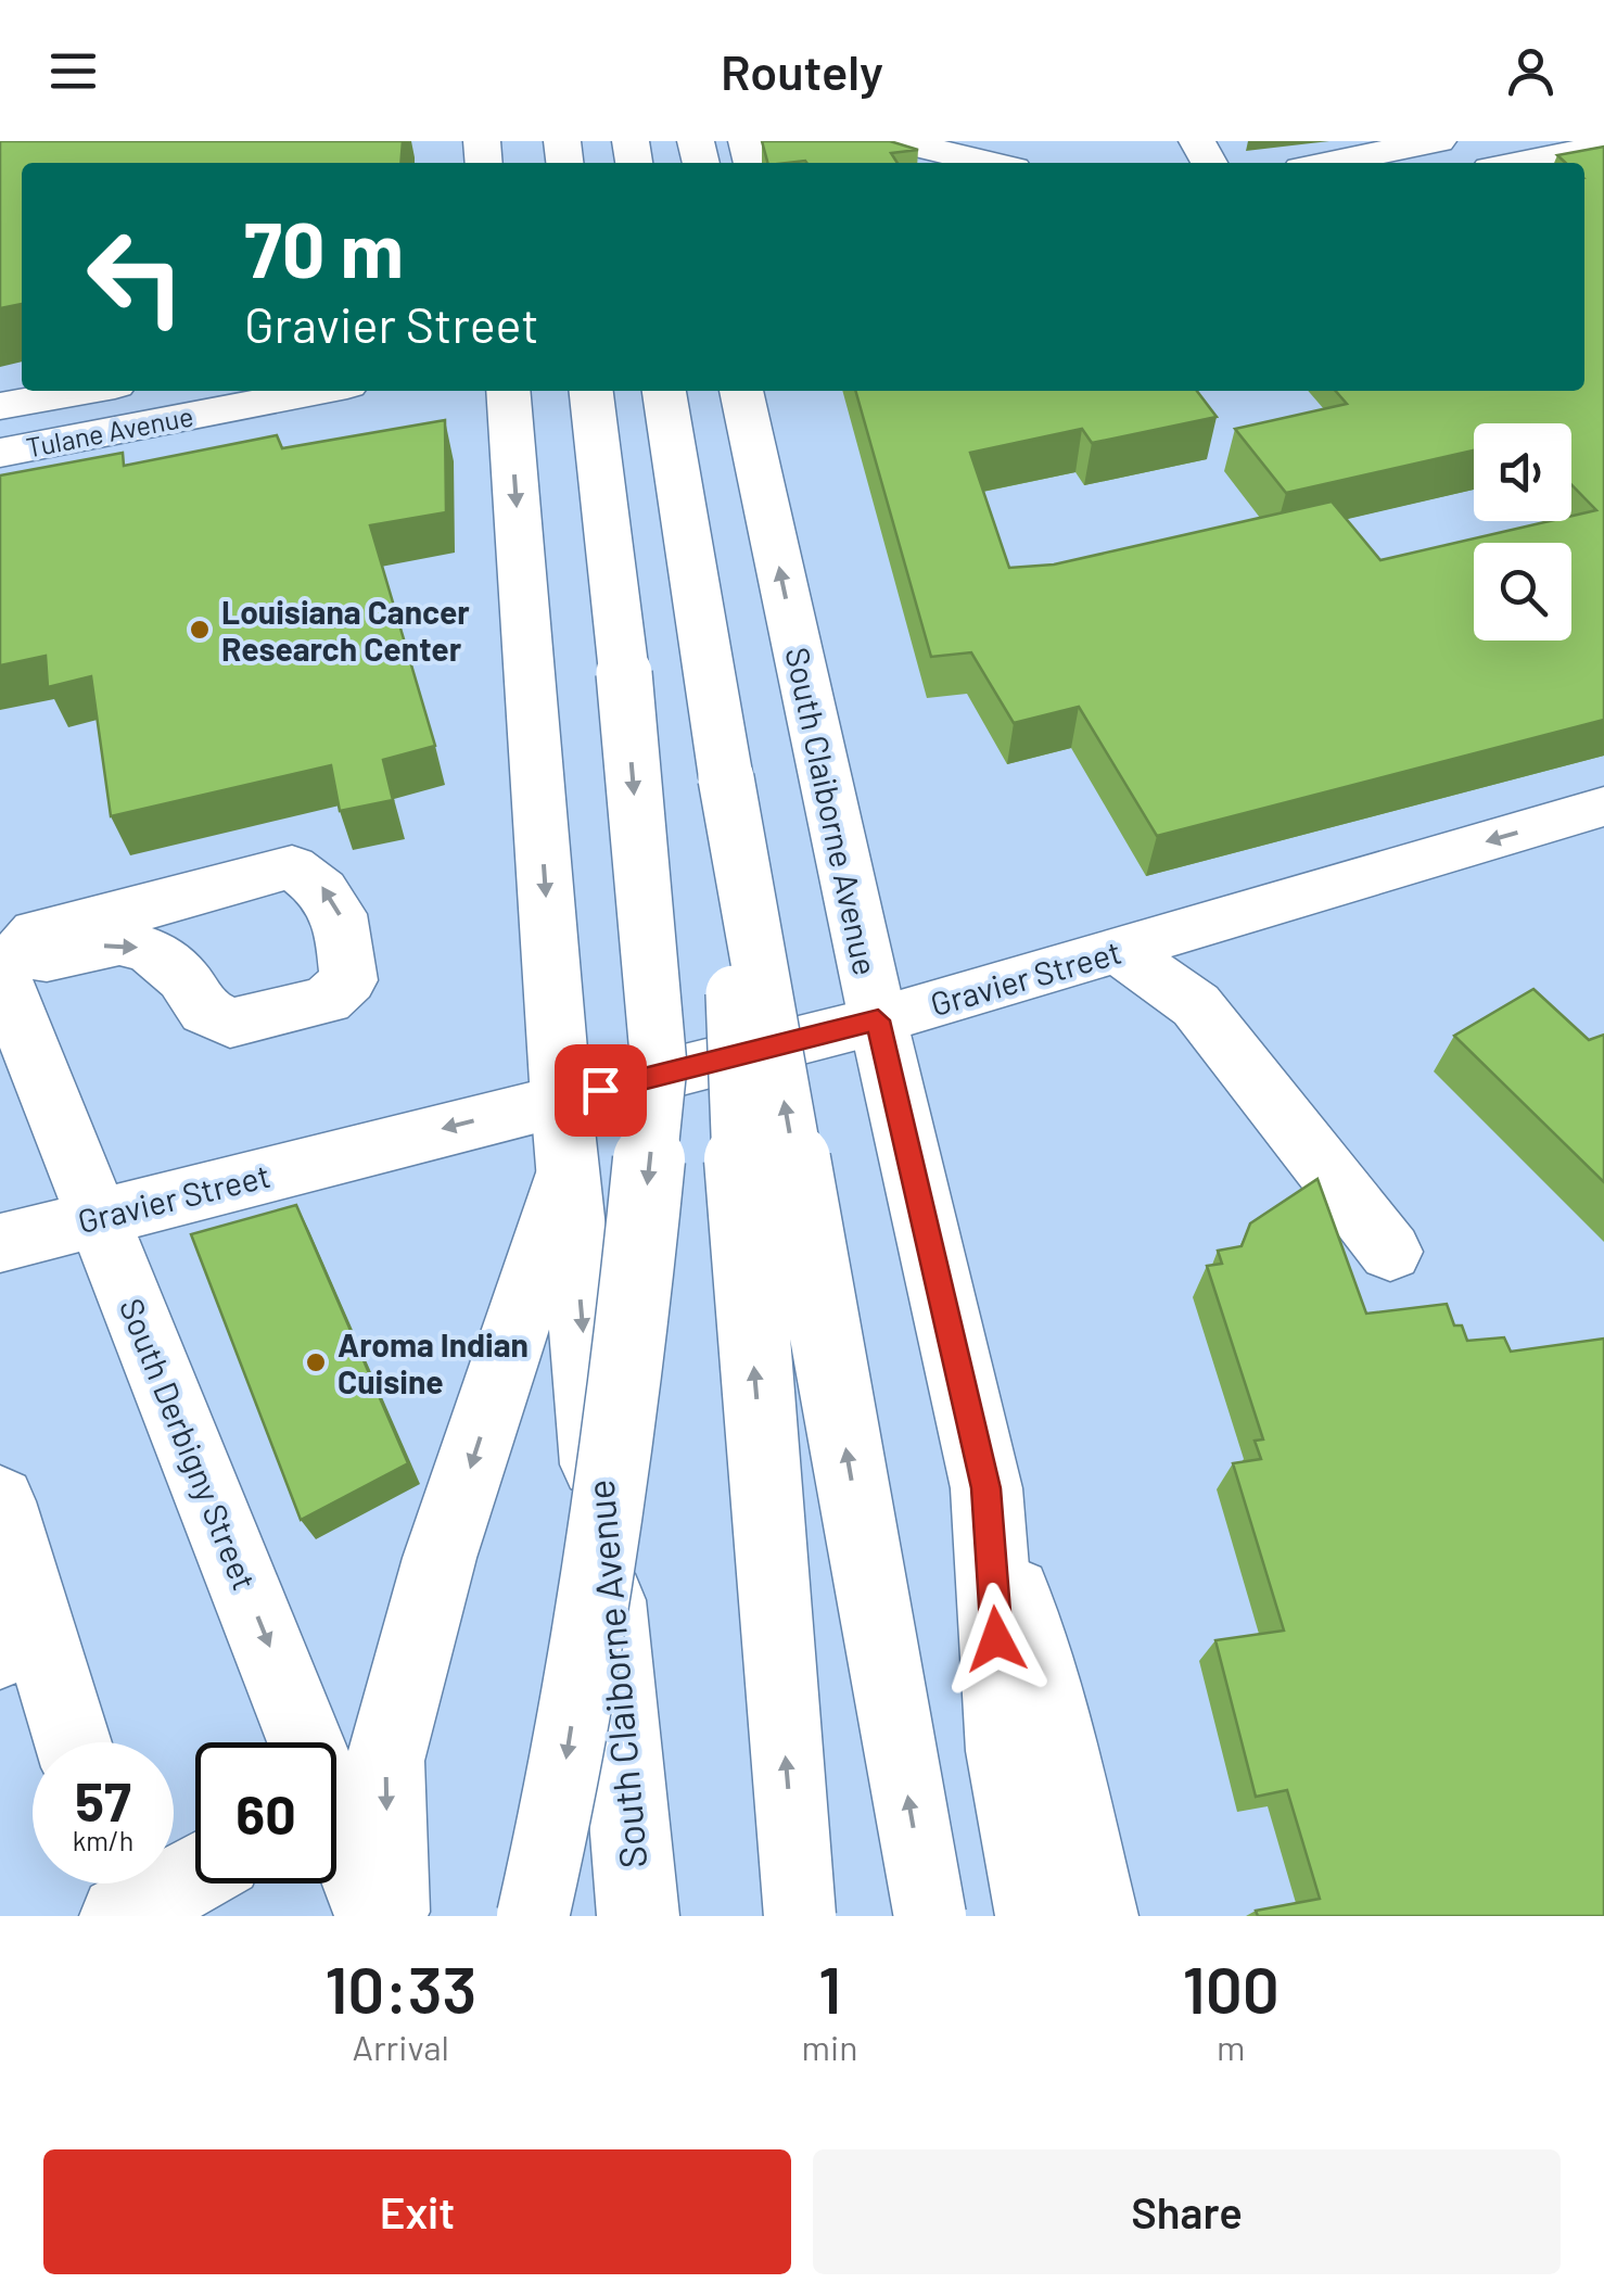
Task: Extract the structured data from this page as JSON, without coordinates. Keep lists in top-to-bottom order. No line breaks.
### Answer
{"streets":{"main road":["Tulane Avenue","South Claiborne Avenue","Gravier Street","South Derbigny Street"]},"crossings":[["South Claiborne Avenue","Gravier Street"],["Gravier Street","South Derbigny Street"]],"one_way":["Gravier Street"],"places":["Louisiana Cancer Research Center","Aroma Indian Cuisine"],"page":{"header":"Routely","turn":["70 m","Gravier Street"],"speed":"57 km/h","limit":"60","eta":["10:33","Arrival","1","min","100","m"],"buttons":["Exit","Share"]}}
